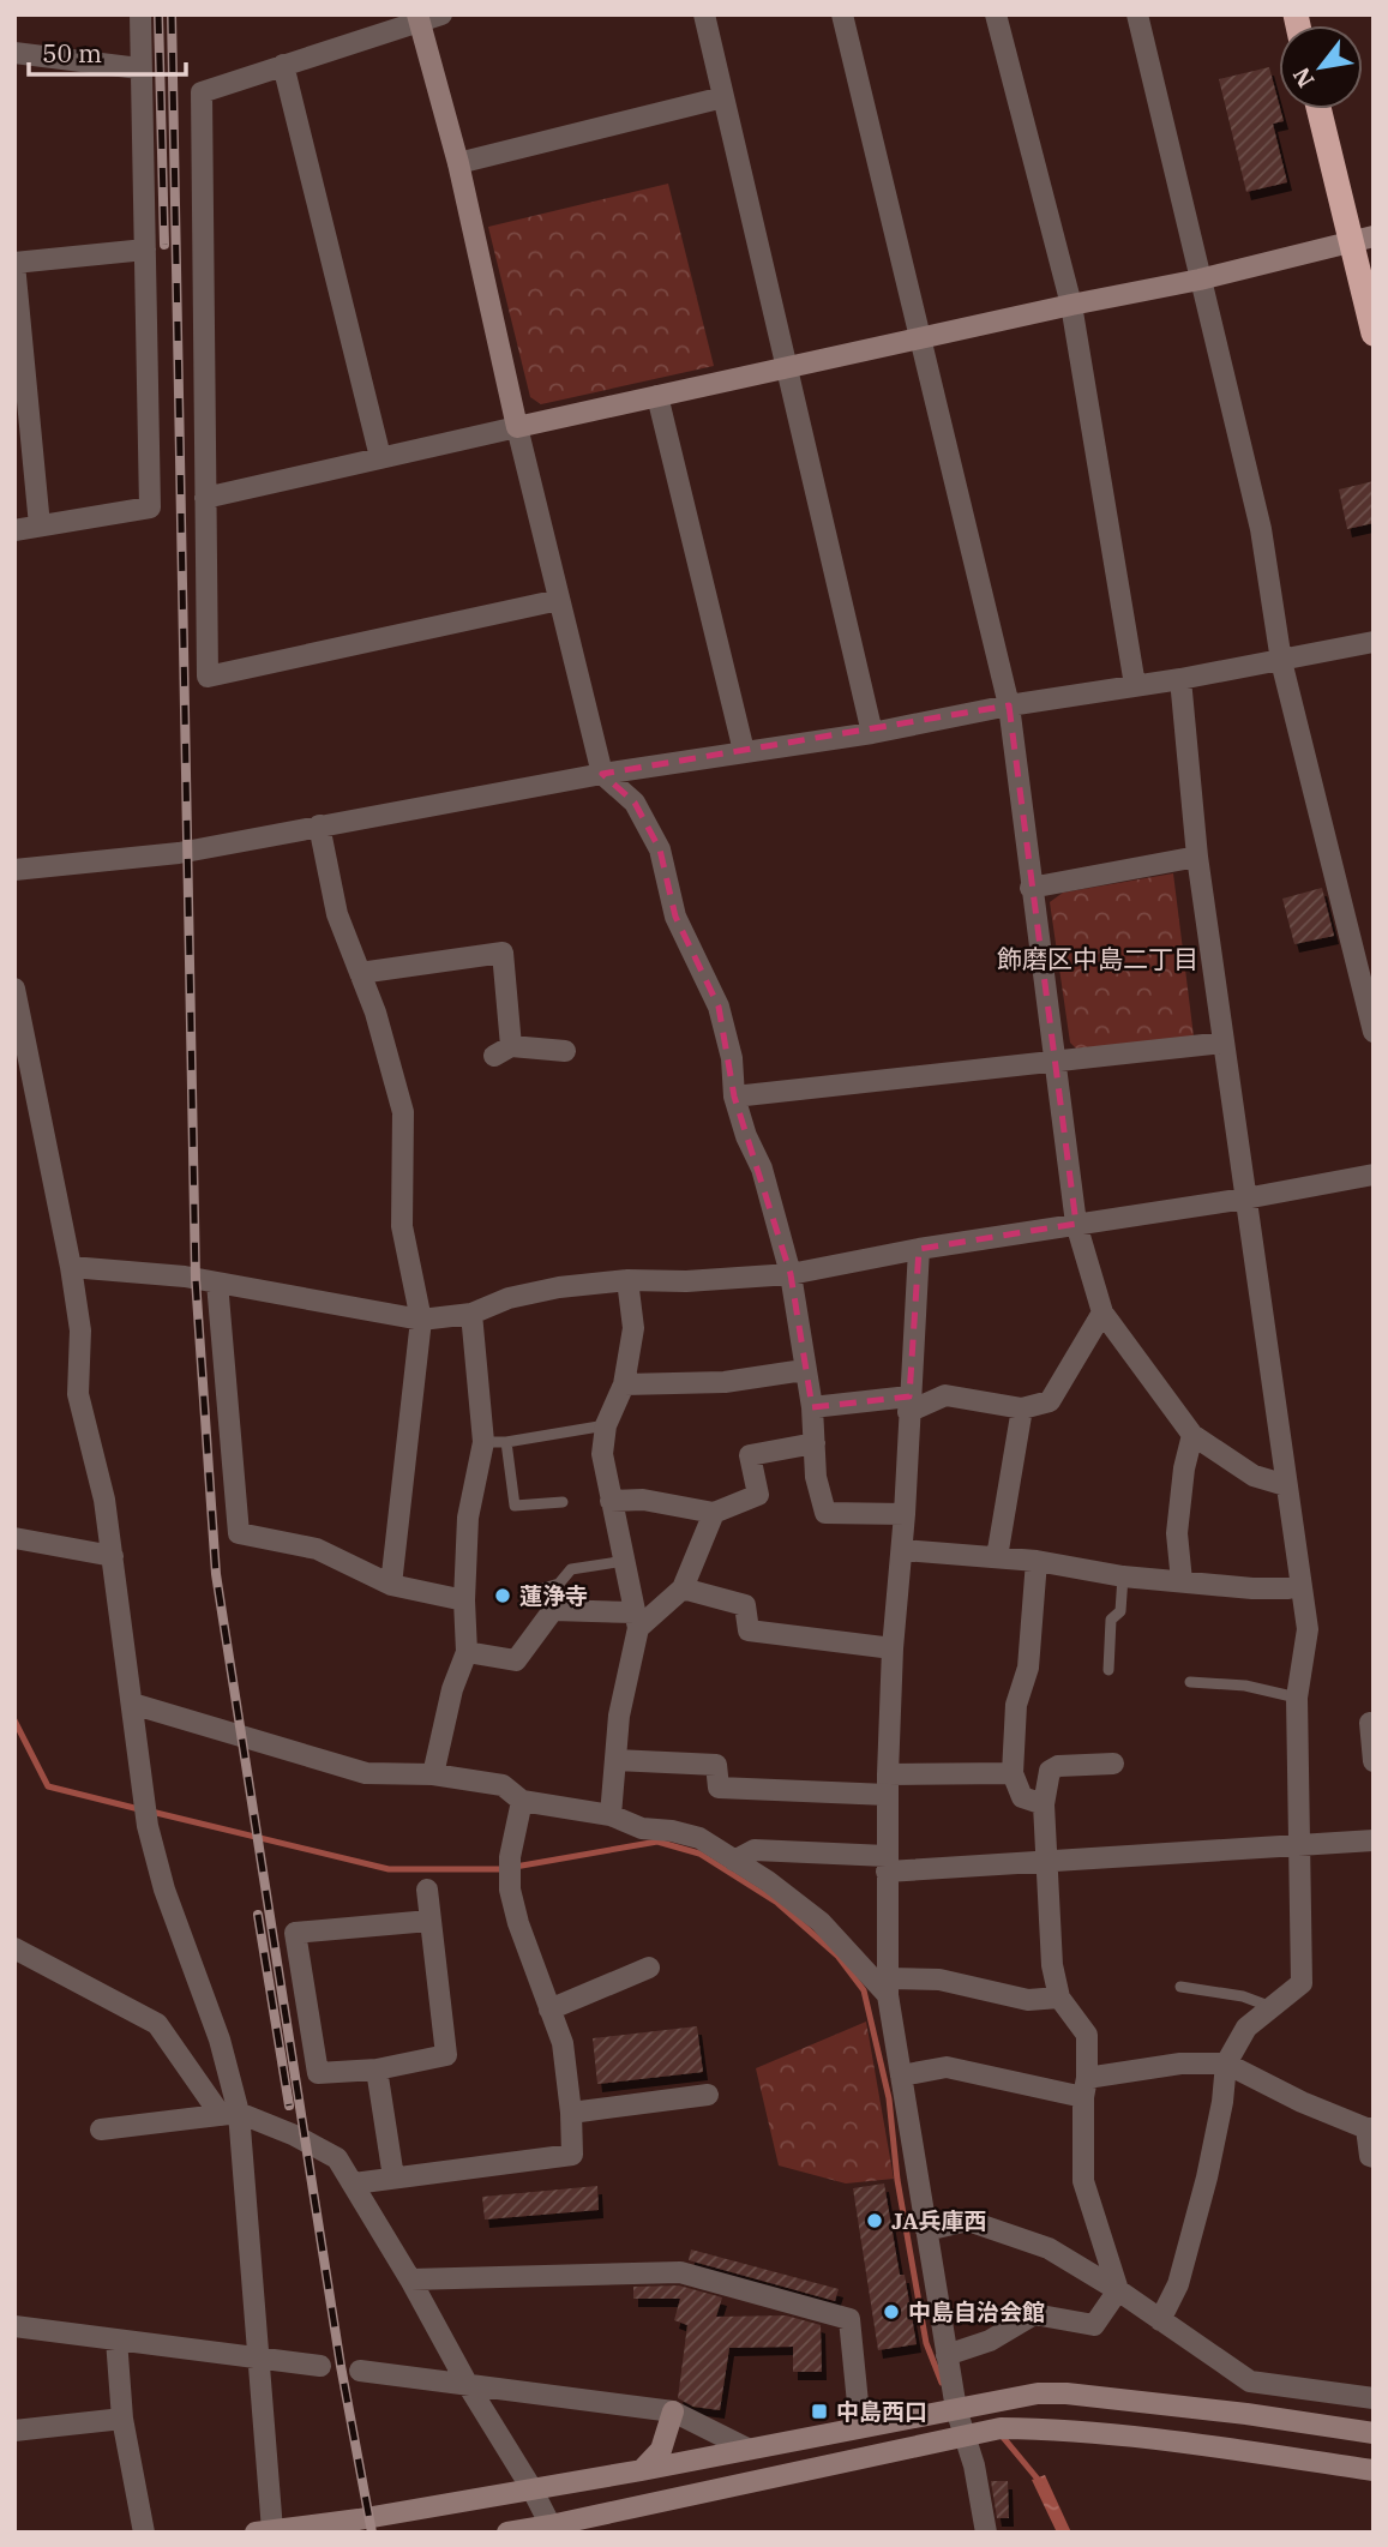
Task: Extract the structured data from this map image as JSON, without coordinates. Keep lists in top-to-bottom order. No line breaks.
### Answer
{"districts":["飾磨区中島二丁目"],"places":{"other":["蓮浄寺","JA兵庫西","中島自治会館"],"transit":["中島西口"]},"scale_bar":"50 m","north":"bottom left"}
